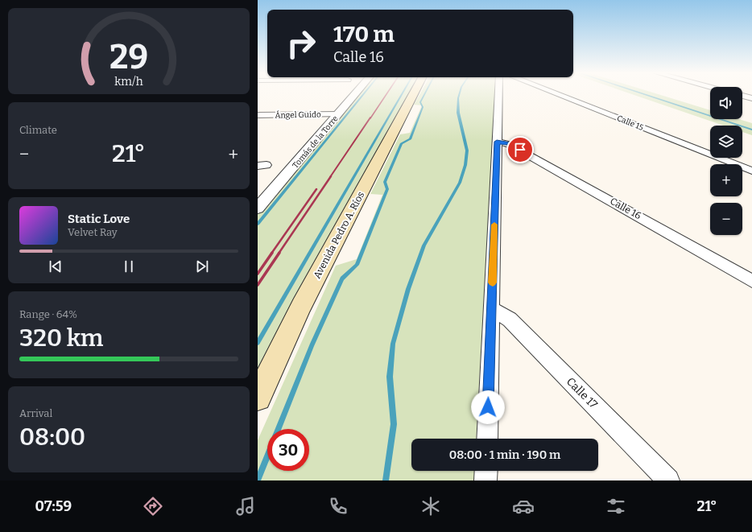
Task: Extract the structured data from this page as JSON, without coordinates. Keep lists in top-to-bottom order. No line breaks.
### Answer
{"streets":{"main road":["Avenida Pedro A. Ríos"],"street":["Ángel Guido","Calle 15","Tomás de la Torre","Calle 16","Calle 17"]},"crossings":[["Ángel Guido","Tomás de la Torre"]],"page":{"turn":["170 m","Calle 16"],"map_buttons":["+","−"],"tile":["Climate",["Range · 64%","320 km"],["Arrival","08:00"]],"heat":["−","21°","+"],"song":["Static Love","Velvet Ray"],"limit":"30","trip":"08:00 · 1 min · 190 m","tabs":["07:59","21°"],"gauge":["29","km/h"]}}
